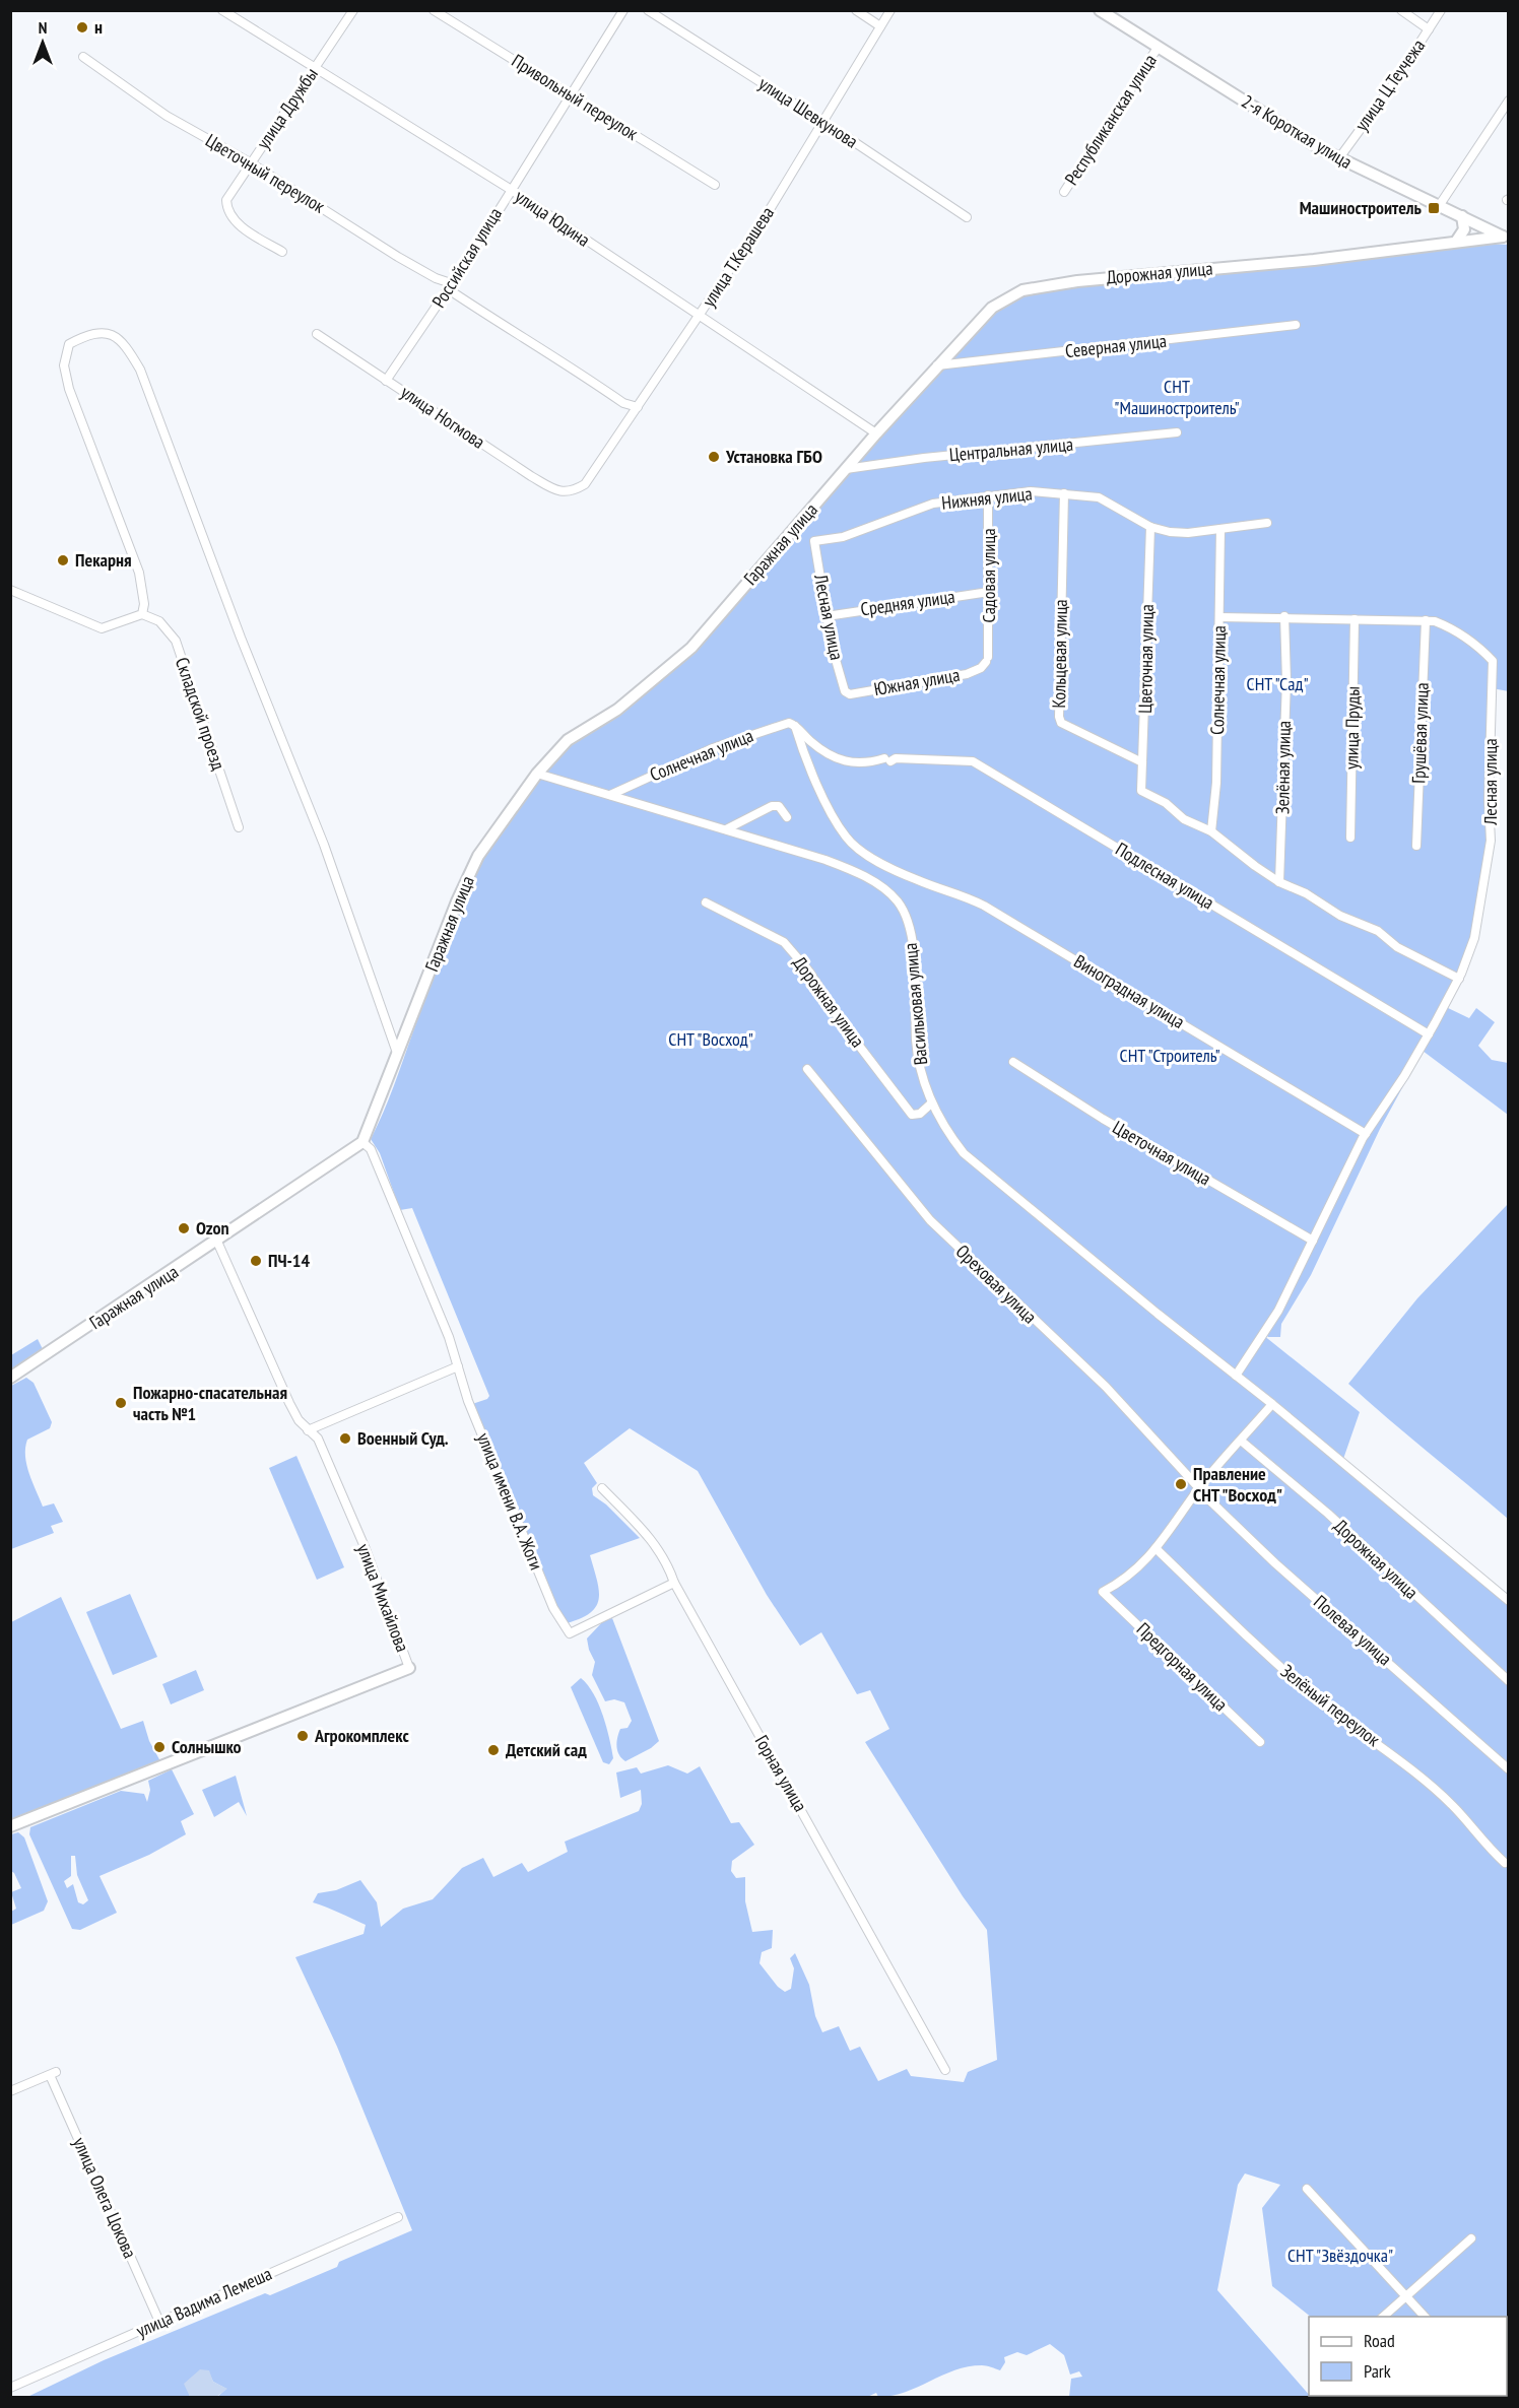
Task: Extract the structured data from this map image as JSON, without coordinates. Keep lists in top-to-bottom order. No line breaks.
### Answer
{"streets":{"street":["улица Ц.Теучежа","Привольный переулок","улица Дружбы","улица Шевкунова","Республиканская улица","2-я Короткая улица","Цветочный переулок","улица Юдина","улица Т.Керашева","Российская улица","Дорожная улица","Северная улица","улица Ногмова","Центральная улица","Нижняя улица","Гаражная улица","Садовая улица","Средняя улица","Лесная улица","Кольцевая улица","Цветочная улица","Солнечная улица","Южная улица","Складской проезд","улица Пруды","Грушёвая улица","Зелёная улица","Подлесная улица","Виноградная улица","Васильковая улица","Ореховая улица","улица имени В.А. Жоги","улица Михайлова","Полевая улица","Предгорная улица","Зелёный переулок","Горная улица","улица Олега Цокова","улица Вадима Лемеша"]},"crossings":[["улица Ц.Теучежа","2-я Короткая улица"],["Привольный переулок","Российская улица"],["улица Дружбы","Цветочный переулок"],["улица Дружбы","улица Юдина"],["улица Шевкунова","улица Т.Керашева"],["Республиканская улица","2-я Короткая улица"],["2-я Короткая улица","Дорожная улица"],["Цветочный переулок","улица Т.Керашева"],["Цветочный переулок","Российская улица"],["улица Юдина","улица Т.Керашева"],["улица Юдина","Российская улица"],["улица Юдина","Дорожная улица"],["улица Юдина","Гаражная улица"],["улица Т.Керашева","улица Ногмова"],["Российская улица","улица Ногмова"],["Дорожная улица","Северная улица"],["Дорожная улица","Гаражная улица"],["Дорожная улица","Васильковая улица"],["Центральная улица","Гаражная улица"],["Нижняя улица","Садовая улица"],["Нижняя улица","Лесная улица"],["Нижняя улица","Кольцевая улица"],["Нижняя улица","Цветочная улица"],["Нижняя улица","Солнечная улица"],["Гаражная улица","улица имени В.А. Жоги"],["Гаражная улица","улица Михайлова"],["Садовая улица","Средняя улица"],["Садовая улица","Южная улица"],["Средняя улица","Лесная улица"],["Лесная улица","Южная улица"],["Лесная улица","Грушёвая улица"],["Кольцевая улица","Цветочная улица"],["Цветочная улица","Солнечная улица"],["Солнечная улица","Подлесная улица"],["Солнечная улица","Виноградная улица"],["Солнечная улица","Васильковая улица"],["Подлесная улица","Виноградная улица"],["Ореховая улица","Полевая улица"],["улица имени В.А. Жоги","Горная улица"],["Предгорная улица","Зелёный переулок"],["улица Олега Цокова","улица Вадима Лемеша"]],"parks":["СНТ \"Машиностроитель\"","СНТ \"Сад\"","СНТ \"Восход\"","СНТ \"Строитель\"","СНТ \"Звёздочка\""],"places":{"other":["н","Установка ГБО","Пекарня","Ozon","ПЧ-14","Пожарно-спасательная часть №1","Военный Суд.","Правление СНТ \"Восход\"","Агрокомплекс","Солнышко","Детский сад"],"transit":["Машиностроитель"]},"legend":["Road","Park"],"north":"top"}
